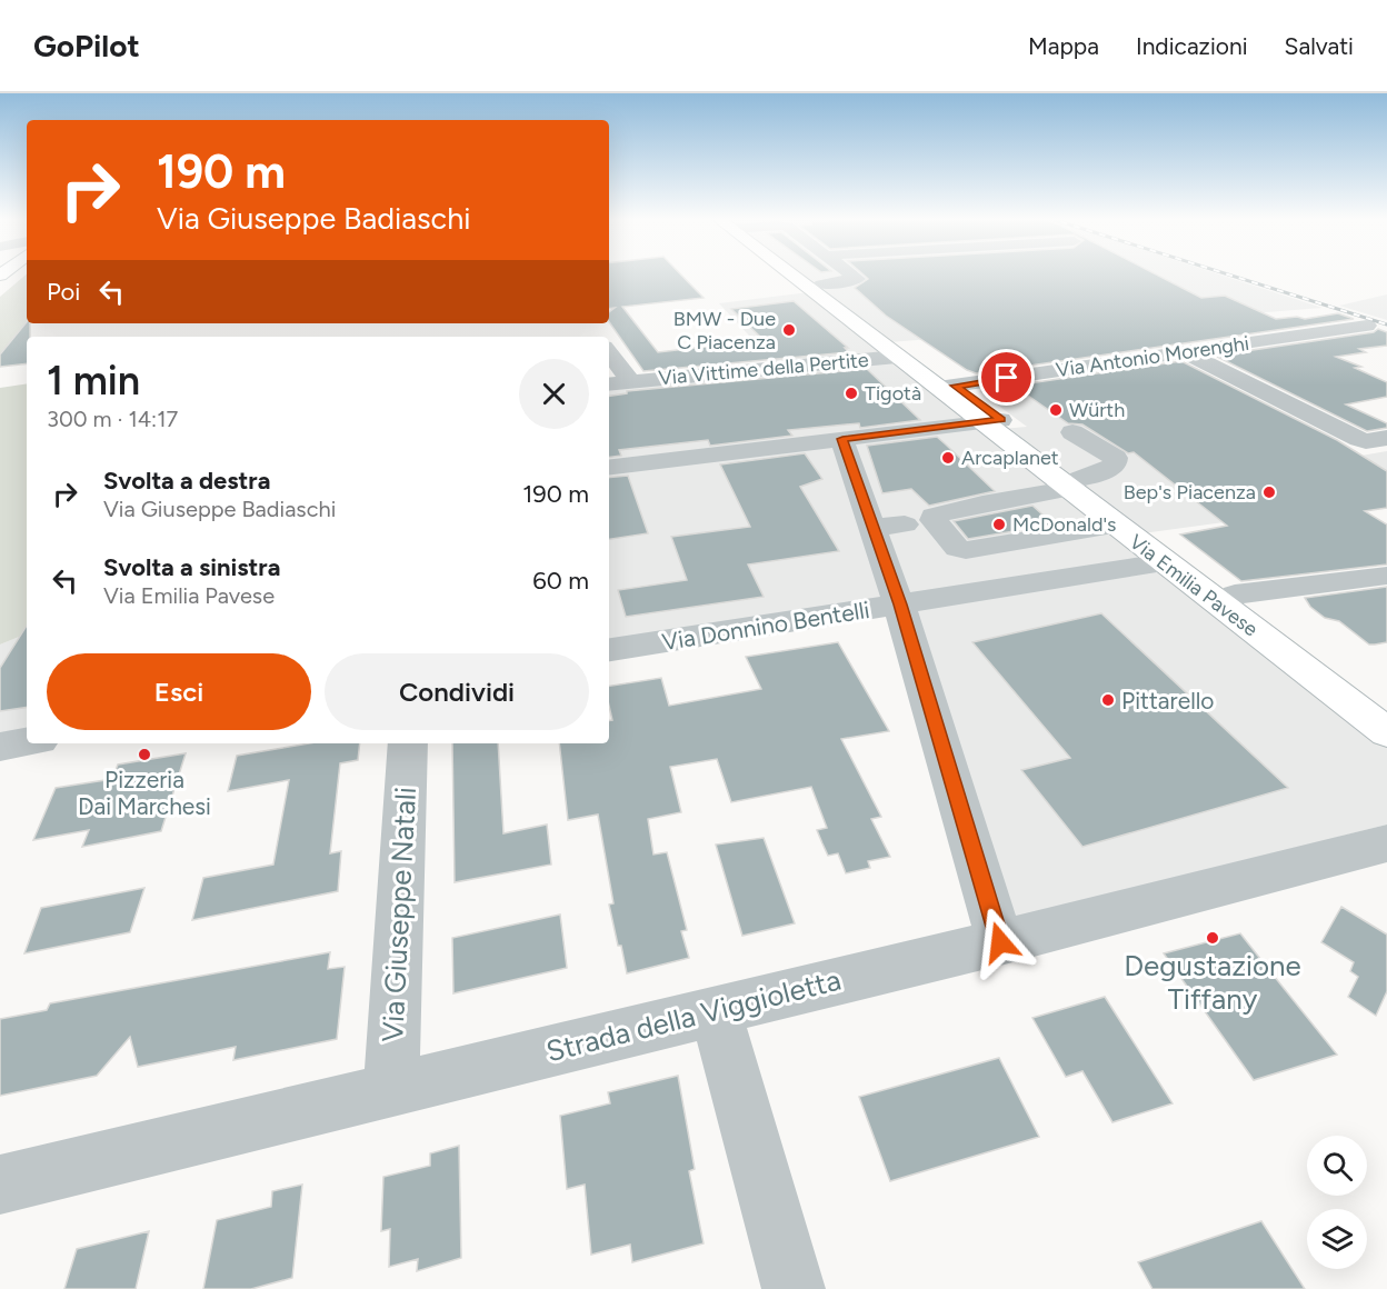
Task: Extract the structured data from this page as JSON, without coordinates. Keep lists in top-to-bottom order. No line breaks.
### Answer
{"streets":{"main road":["Via Emilia Pavese"],"street":["Via Antonio Morenghi","Via Vittime della Pertite","Via Donnino Bentelli","Via Giuseppe Natali","Strada della Viggioletta"]},"crossings":[["Via Antonio Morenghi","Via Emilia Pavese"],["Via Vittime della Pertite","Via Emilia Pavese"],["Via Emilia Pavese","Via Donnino Bentelli"],["Via Giuseppe Natali","Strada della Viggioletta"]],"places":["BMW - Due C Piacenza","Tigotà","Würth","Arcaplanet","Bep's Piacenza","McDonald's","Pittarello","Pizzeria Dai Marchesi","Degustazione Tiffany"],"page":{"header":"GoPilot","nav":["Mappa","Indicazioni","Salvati"],"turn":["190 m","Via Giuseppe Badiaschi"],"then":"Poi","heading":["1 min","300 m · 14:17"],"list":[{"name":"Svolta a destra","note":"Via Giuseppe Badiaschi","value":"190 m"},{"name":"Svolta a sinistra","note":"Via Emilia Pavese","value":"60 m"}],"buttons":["Esci","Condividi"]}}
